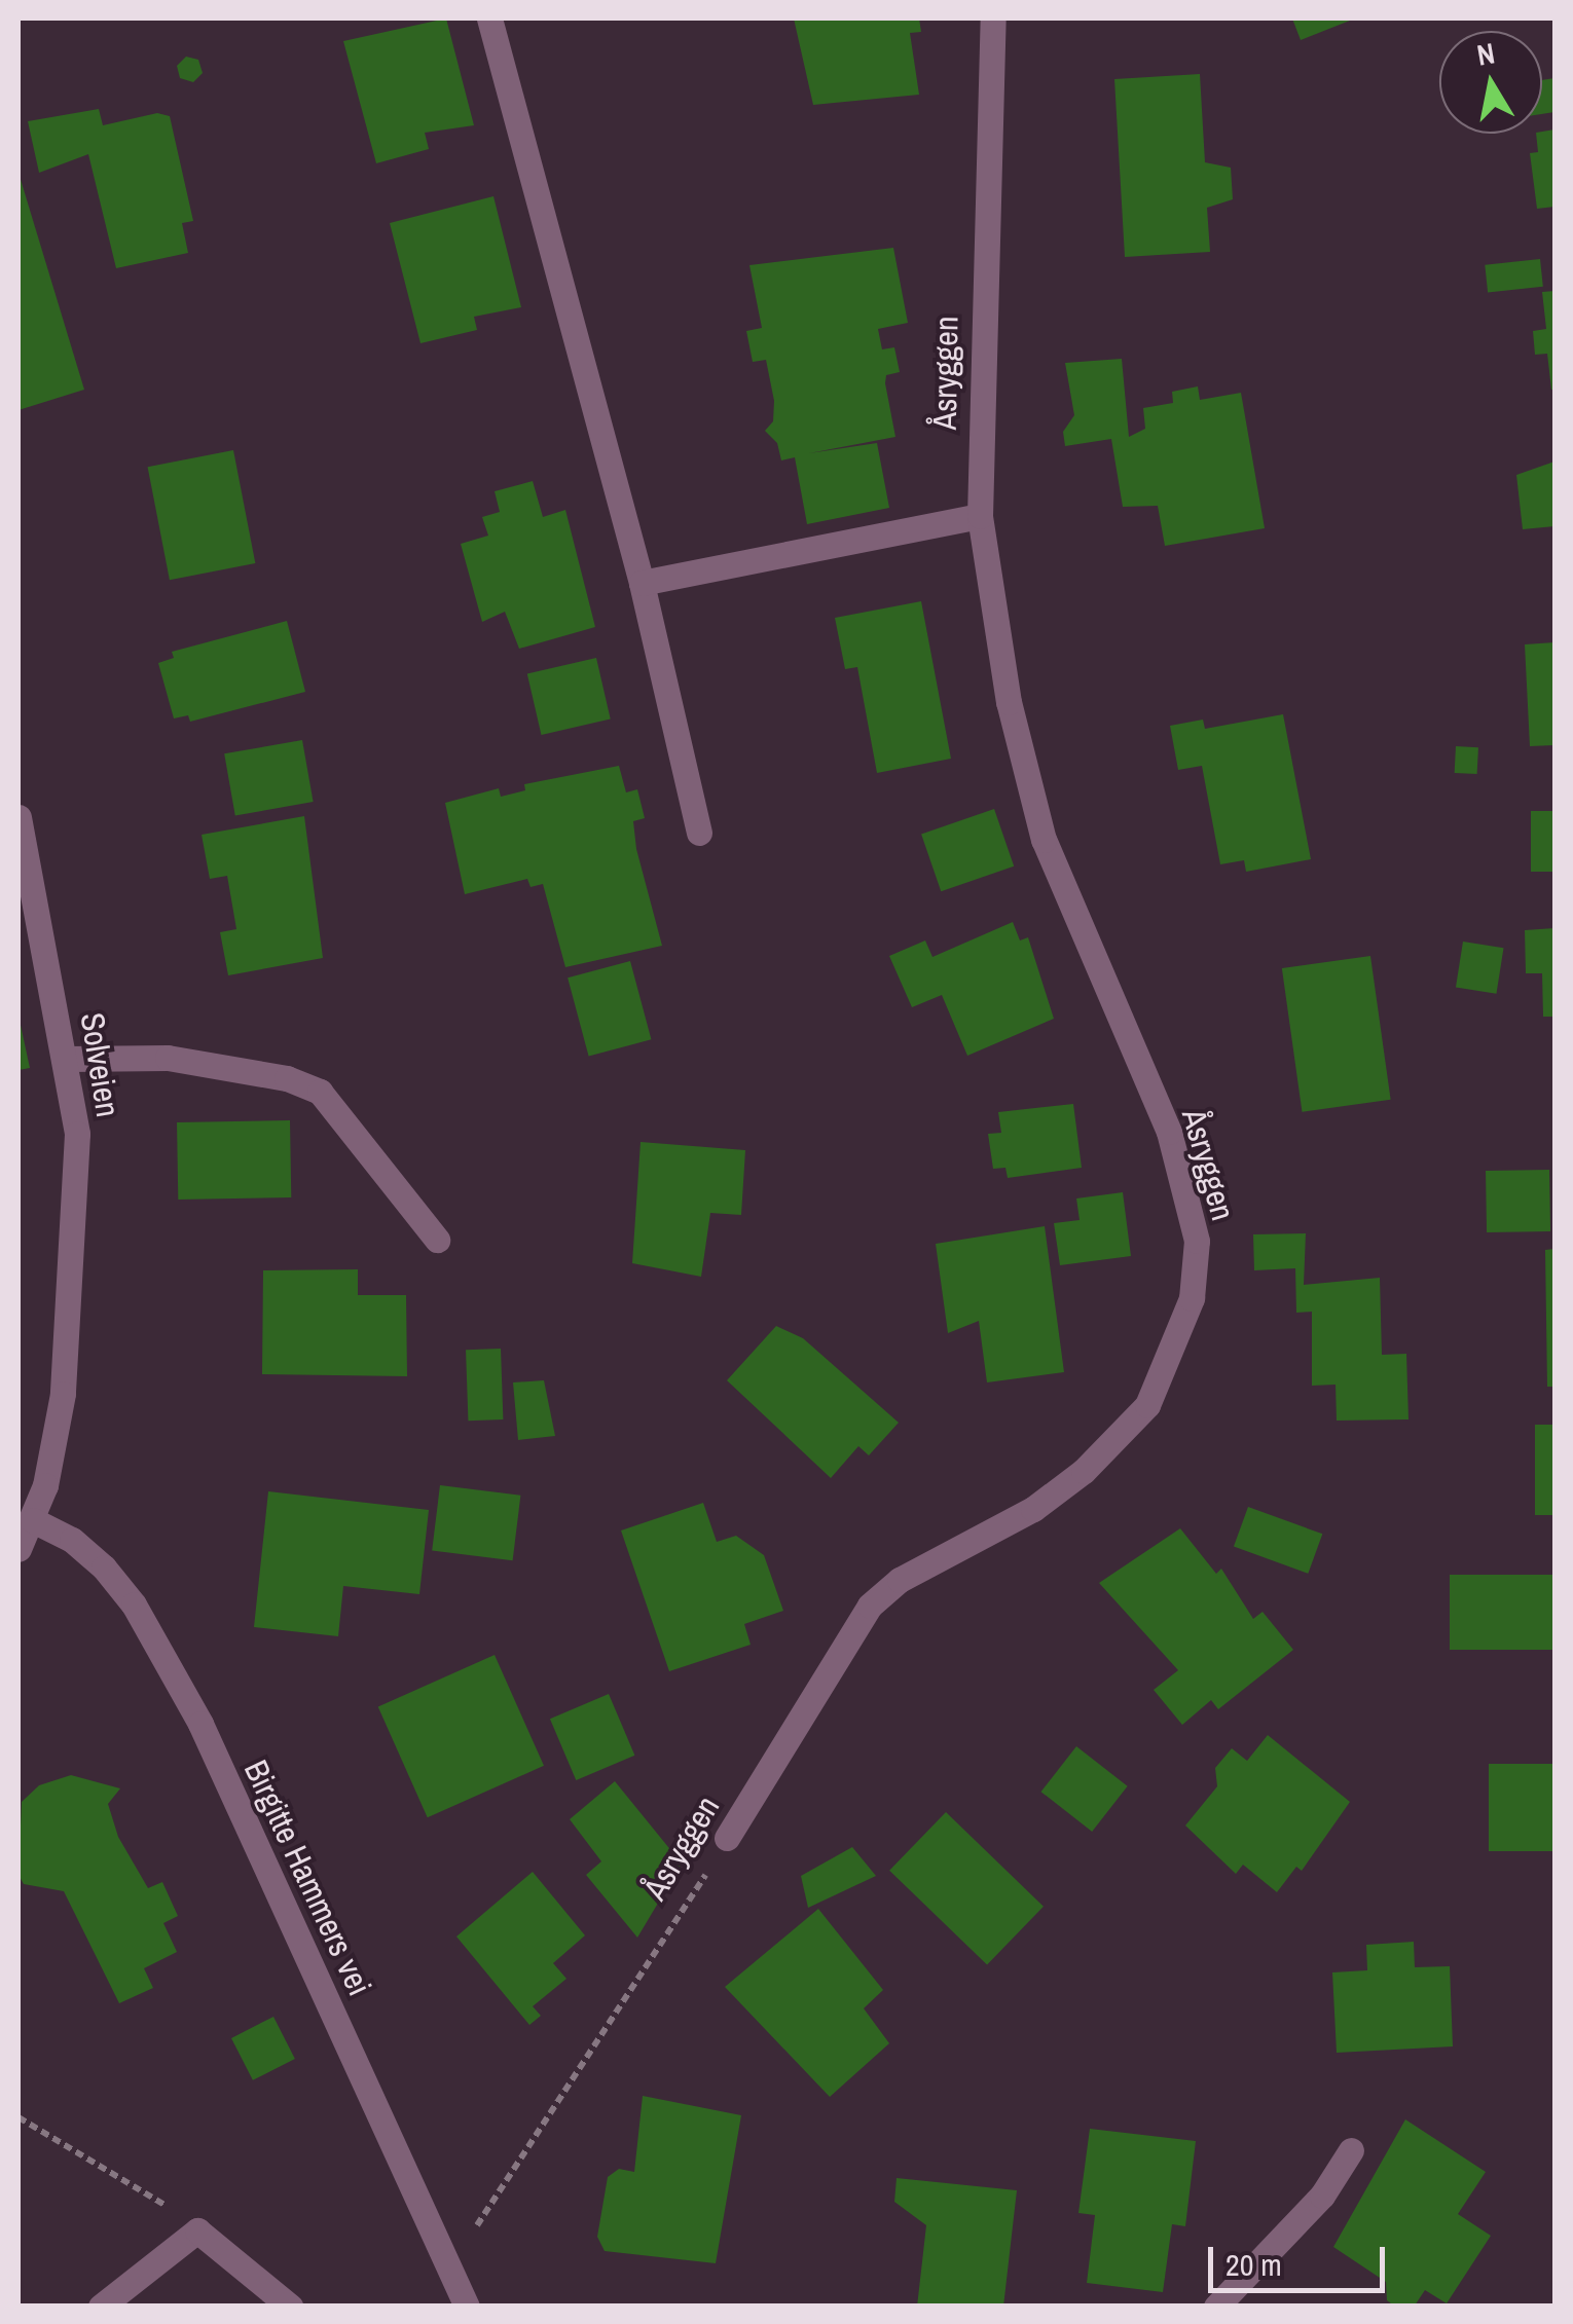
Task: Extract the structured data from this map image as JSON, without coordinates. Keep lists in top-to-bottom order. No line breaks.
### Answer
{"streets":{"street":["Åsryggen","Solveien","Birgitte Hammers vei"]},"crossings":[["Åsryggen","Birgitte Hammers vei"],["Solveien","Birgitte Hammers vei"]],"scale_bar":"20 m","north":"top"}
